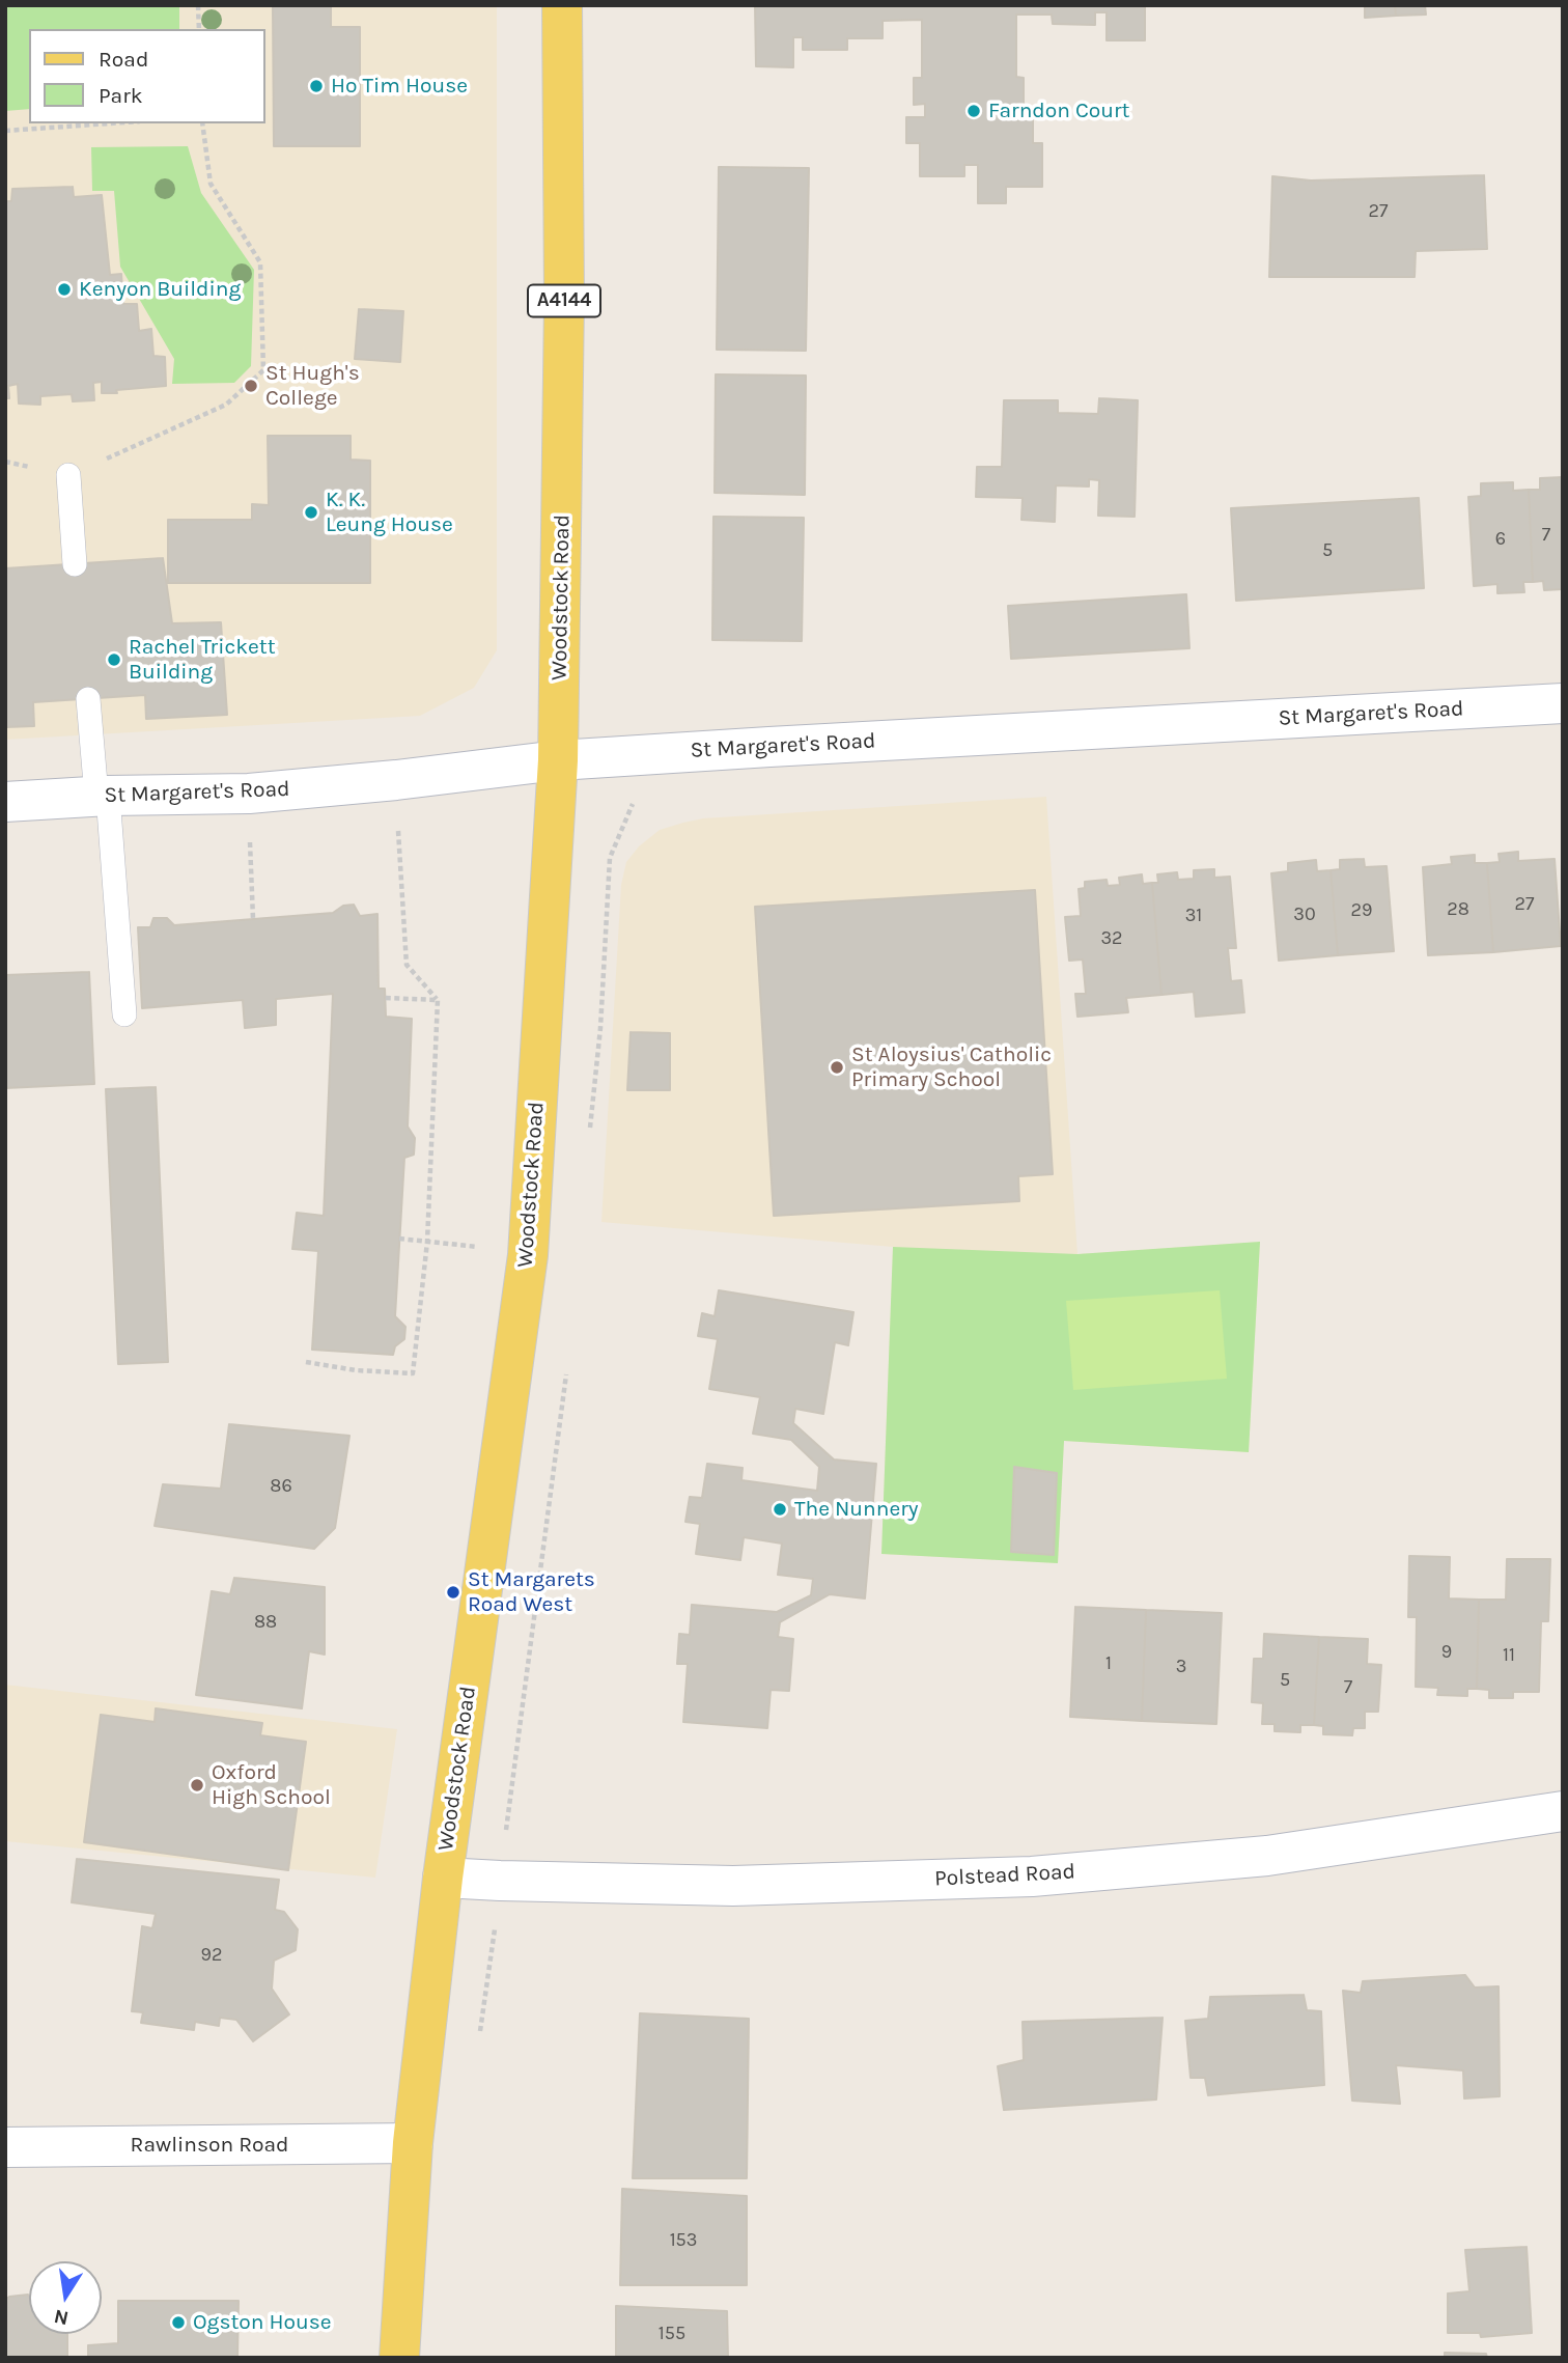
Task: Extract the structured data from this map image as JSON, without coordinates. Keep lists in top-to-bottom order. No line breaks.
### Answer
{"streets":{"main road":["A4144","Woodstock Road"],"street":["St Margaret's Road","Polstead Road","Rawlinson Road"]},"crossings":[["Woodstock Road","St Margaret's Road"],["Woodstock Road","Polstead Road"],["Woodstock Road","Rawlinson Road"]],"places":["Ho Tim House","Farndon Court","Kenyon Building","St Hugh's College","K. K. Leung House","Rachel Trickett Building","St Aloysius' Catholic Primary School","The Nunnery","St Margarets Road West","Oxford High School","Ogston House"],"house_numbers":["27","7","6","5","27","28","29","30","31","32","86","88","9","11","1","3","5","7","92","153","155"],"legend":["Road","Park"],"north":"bottom"}
